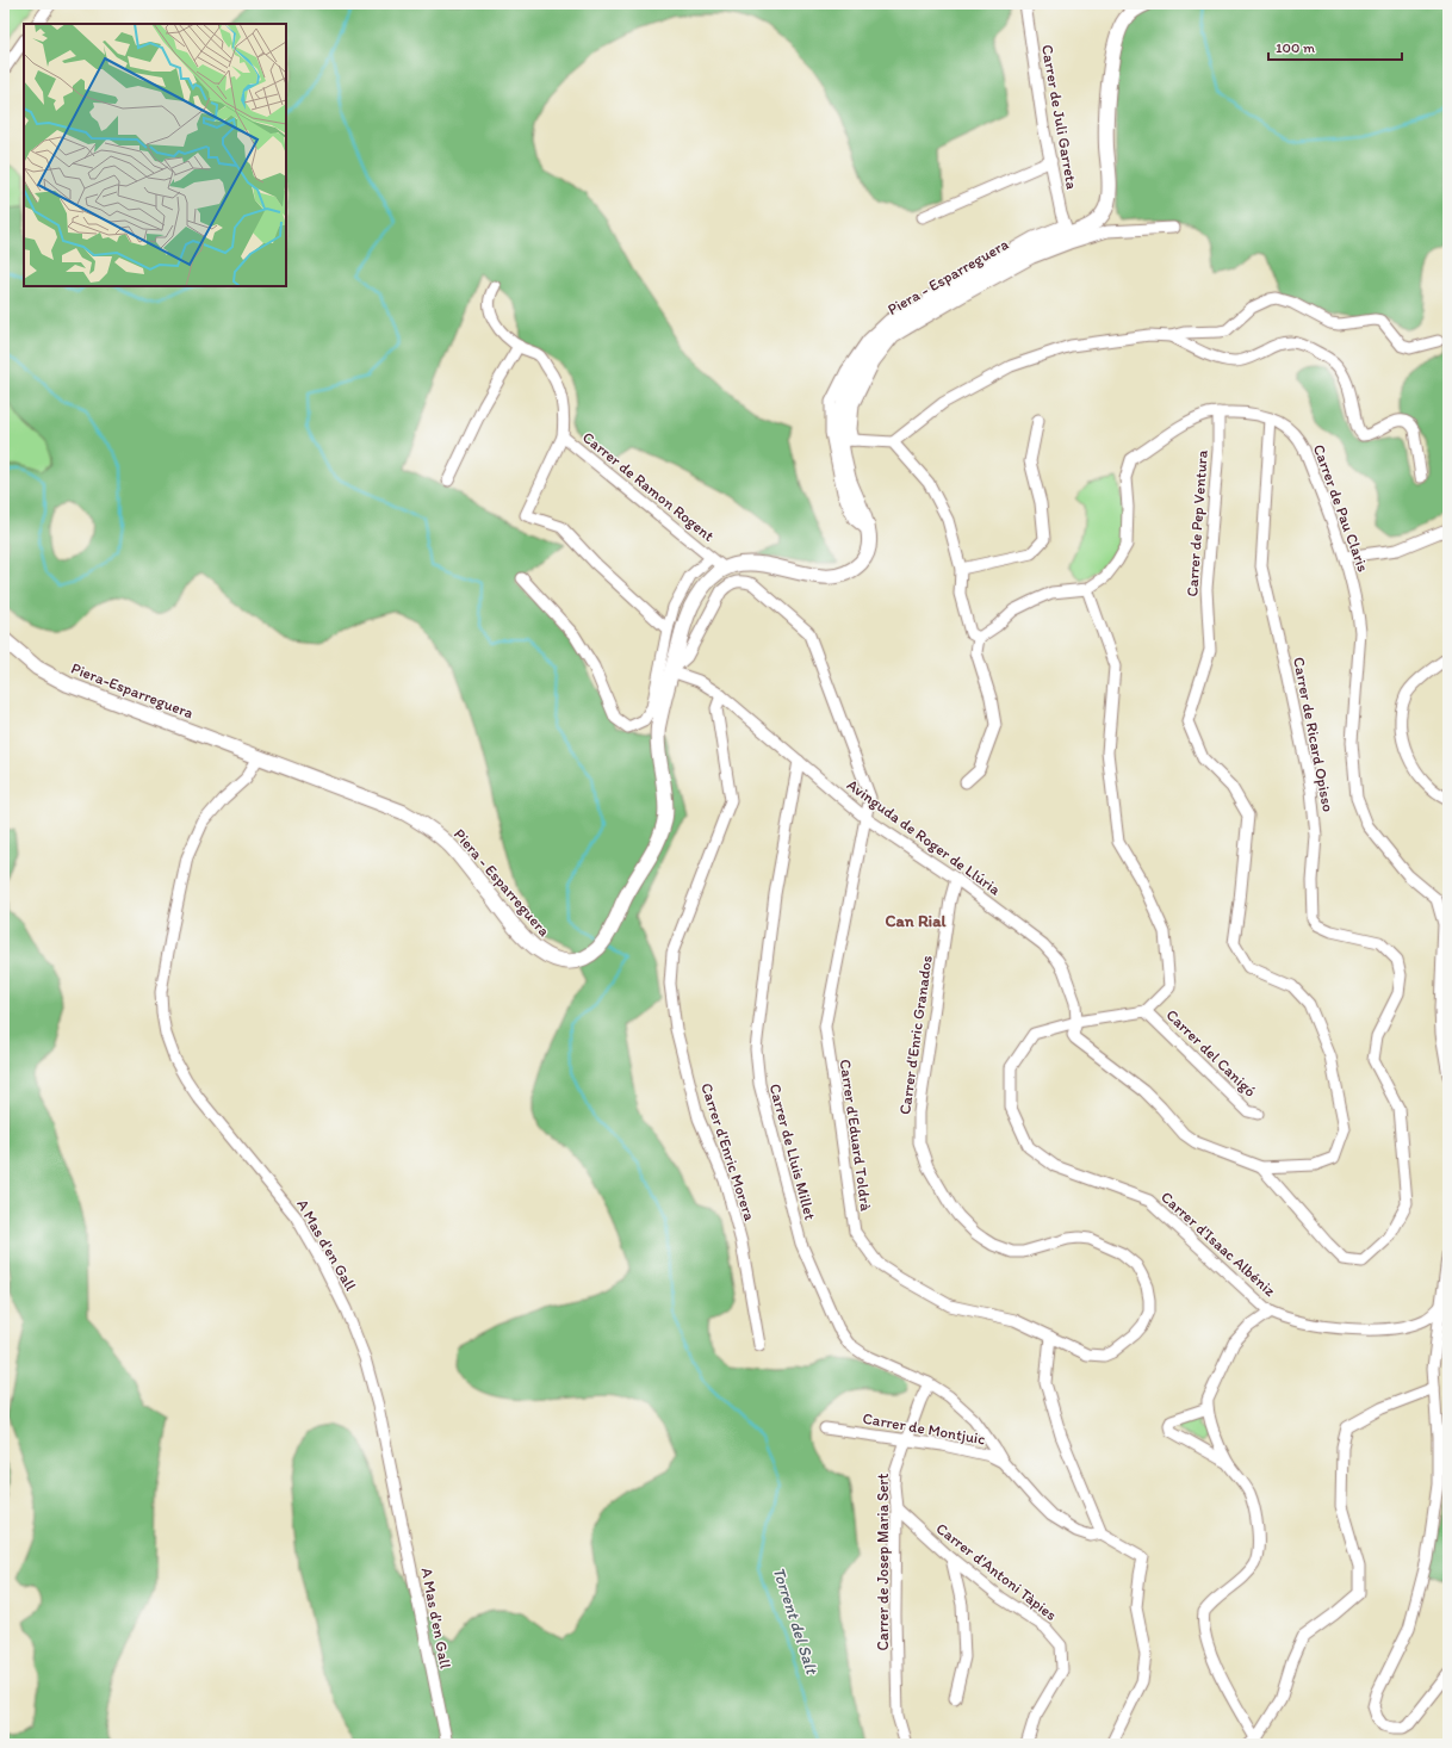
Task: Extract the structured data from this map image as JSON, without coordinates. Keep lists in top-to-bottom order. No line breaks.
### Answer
{"streets":{"main road":["Piera - Esparreguera","Piera-Esparreguera"],"street":["Carrer de Juli Garreta","Carrer de Ramon Rogent","Carrer de Pau Claris","Carrer de Pep Ventura","Carrer de Ricard Opisso","Avinguda de Roger de Llúria","Carrer d'Enric Granados","Carrer del Canigó","Carrer d'Eduard Toldrà","Carrer d'Enric Morera","Carrer de Lluis Millet","Carrer d'Isaac Albéniz","A Mas d'en Gall","Carrer de Montjuic","Carrer de Josep Maria Sert","Carrer d'Antoni Tàpies"]},"crossings":[["Carrer de Juli Garreta","Piera - Esparreguera"],["Piera - Esparreguera","Carrer de Ramon Rogent"],["Piera - Esparreguera","Piera-Esparreguera"],["Piera - Esparreguera","Avinguda de Roger de Llúria"],["Piera - Esparreguera","Carrer d'Eduard Toldrà"],["Piera - Esparreguera","A Mas d'en Gall"],["Carrer de Pau Claris","Carrer de Pep Ventura"],["Carrer de Pau Claris","Carrer de Ricard Opisso"],["Carrer de Pep Ventura","Carrer de Ricard Opisso"],["Carrer de Pep Ventura","Avinguda de Roger de Llúria"],["Carrer de Pep Ventura","Carrer d'Isaac Albéniz"],["Piera-Esparreguera","A Mas d'en Gall"],["Avinguda de Roger de Llúria","Carrer d'Enric Granados"],["Avinguda de Roger de Llúria","Carrer d'Eduard Toldrà"],["Avinguda de Roger de Llúria","Carrer d'Enric Morera"],["Avinguda de Roger de Llúria","Carrer de Lluis Millet"],["Avinguda de Roger de Llúria","Carrer d'Isaac Albéniz"],["Carrer d'Enric Granados","Carrer d'Eduard Toldrà"],["Carrer del Canigó","Carrer d'Isaac Albéniz"],["Carrer de Lluis Millet","Carrer de Montjuic"],["Carrer de Lluis Millet","Carrer de Josep Maria Sert"],["Carrer de Montjuic","Carrer de Josep Maria Sert"],["Carrer de Josep Maria Sert","Carrer d'Antoni Tàpies"]],"districts":["Can Rial"],"water":["Torrent del Salt"],"scale_bar":"100 m"}
